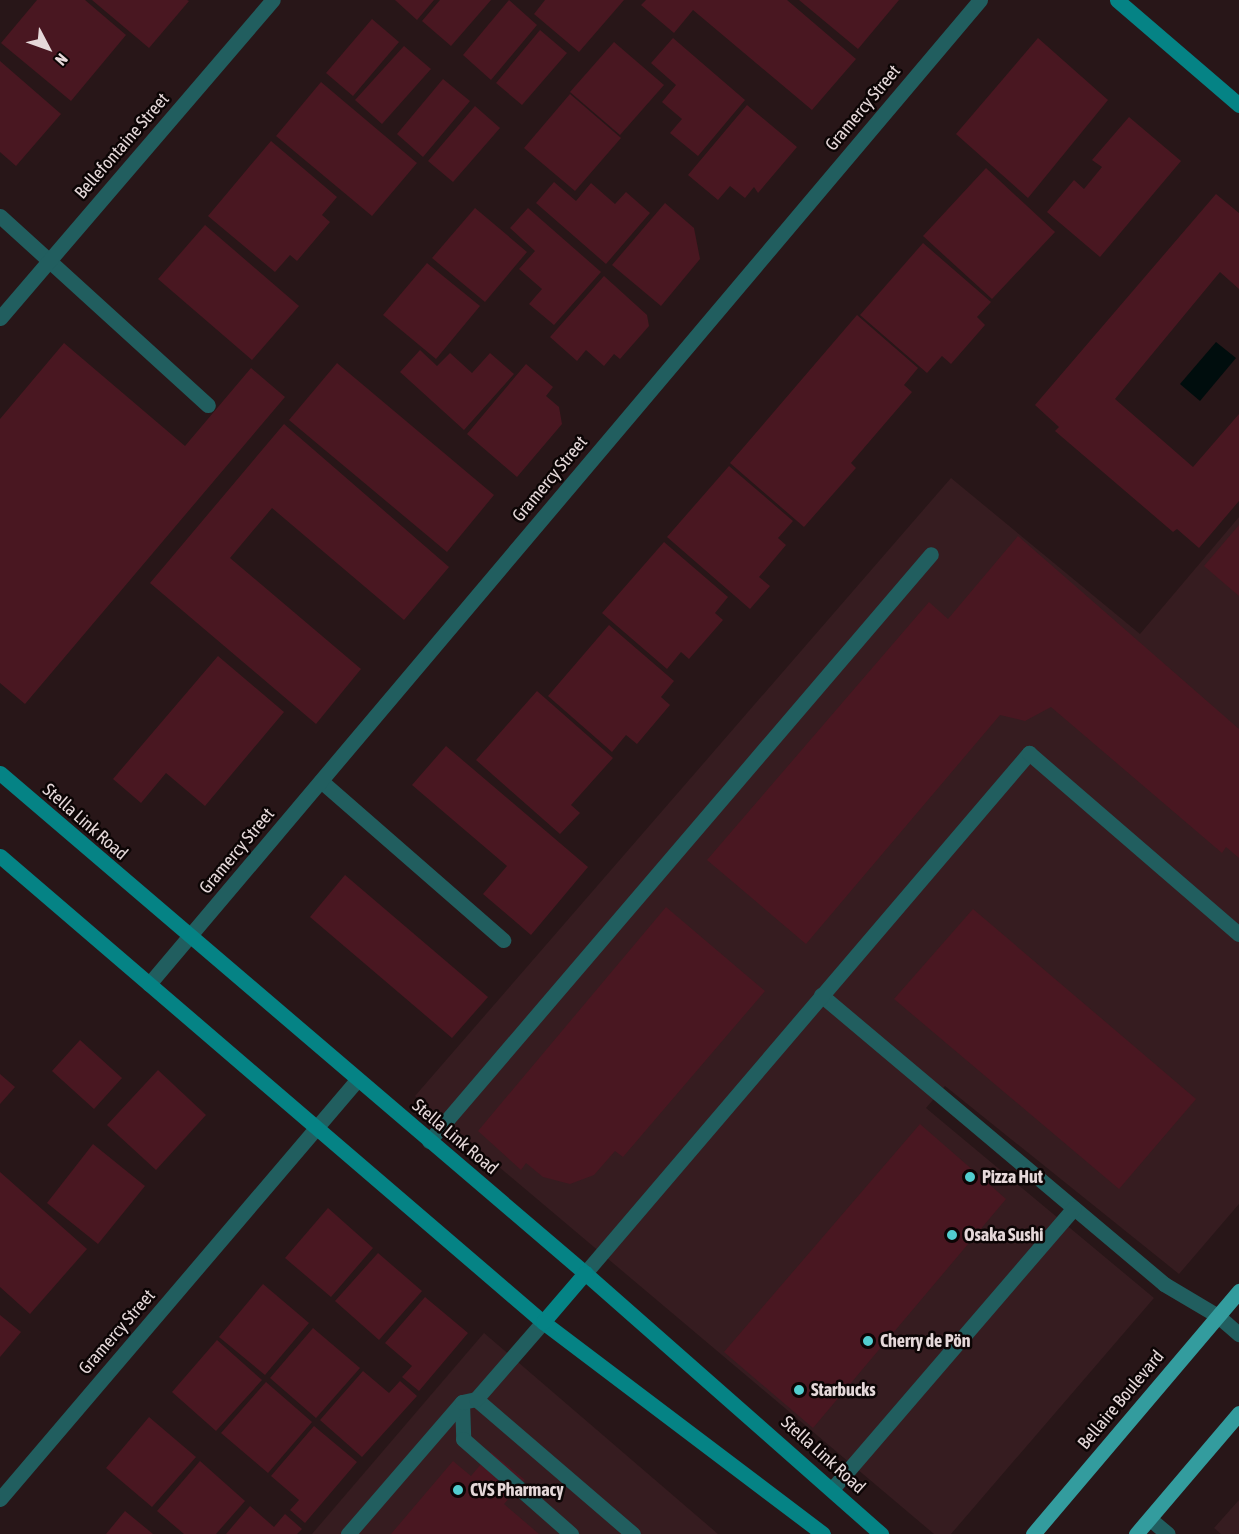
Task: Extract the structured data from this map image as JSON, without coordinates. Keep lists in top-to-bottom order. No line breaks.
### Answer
{"streets":{"main road":["Stella Link Road","Bellaire Boulevard"],"street":["Gramercy Street","Bellefontaine Street"]},"crossings":[["Gramercy Street","Stella Link Road"]],"places":["Pizza Hut","Osaka Sushi","Cherry de Pön","Starbucks","CVS Pharmacy"],"north":"bottom right"}
